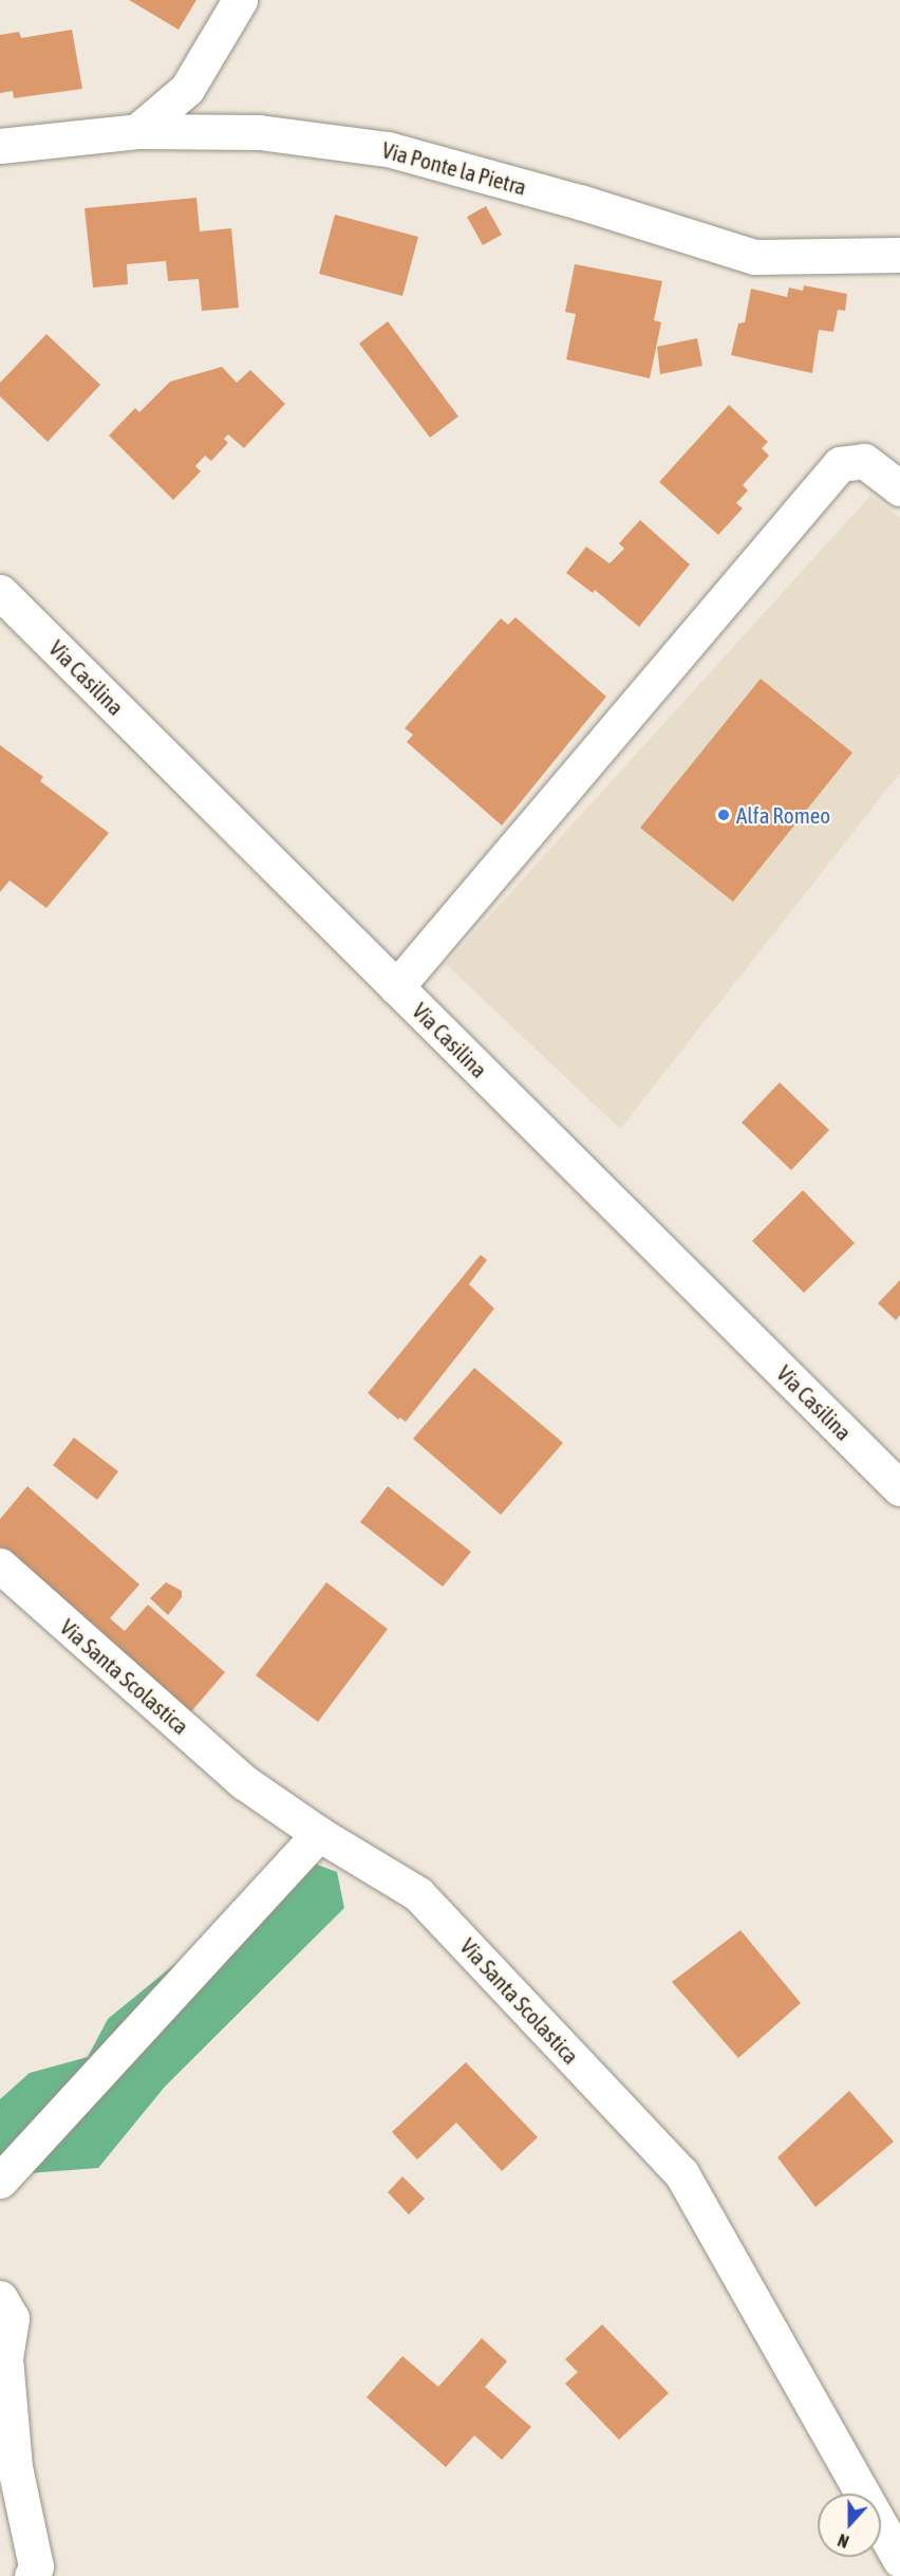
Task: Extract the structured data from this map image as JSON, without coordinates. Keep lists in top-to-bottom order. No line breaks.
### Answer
{"streets":{"street":["Via Ponte la Pietra","Via Casilina","Via Santa Scolastica"]},"places":["Alfa Romeo"],"north":"bottom"}
